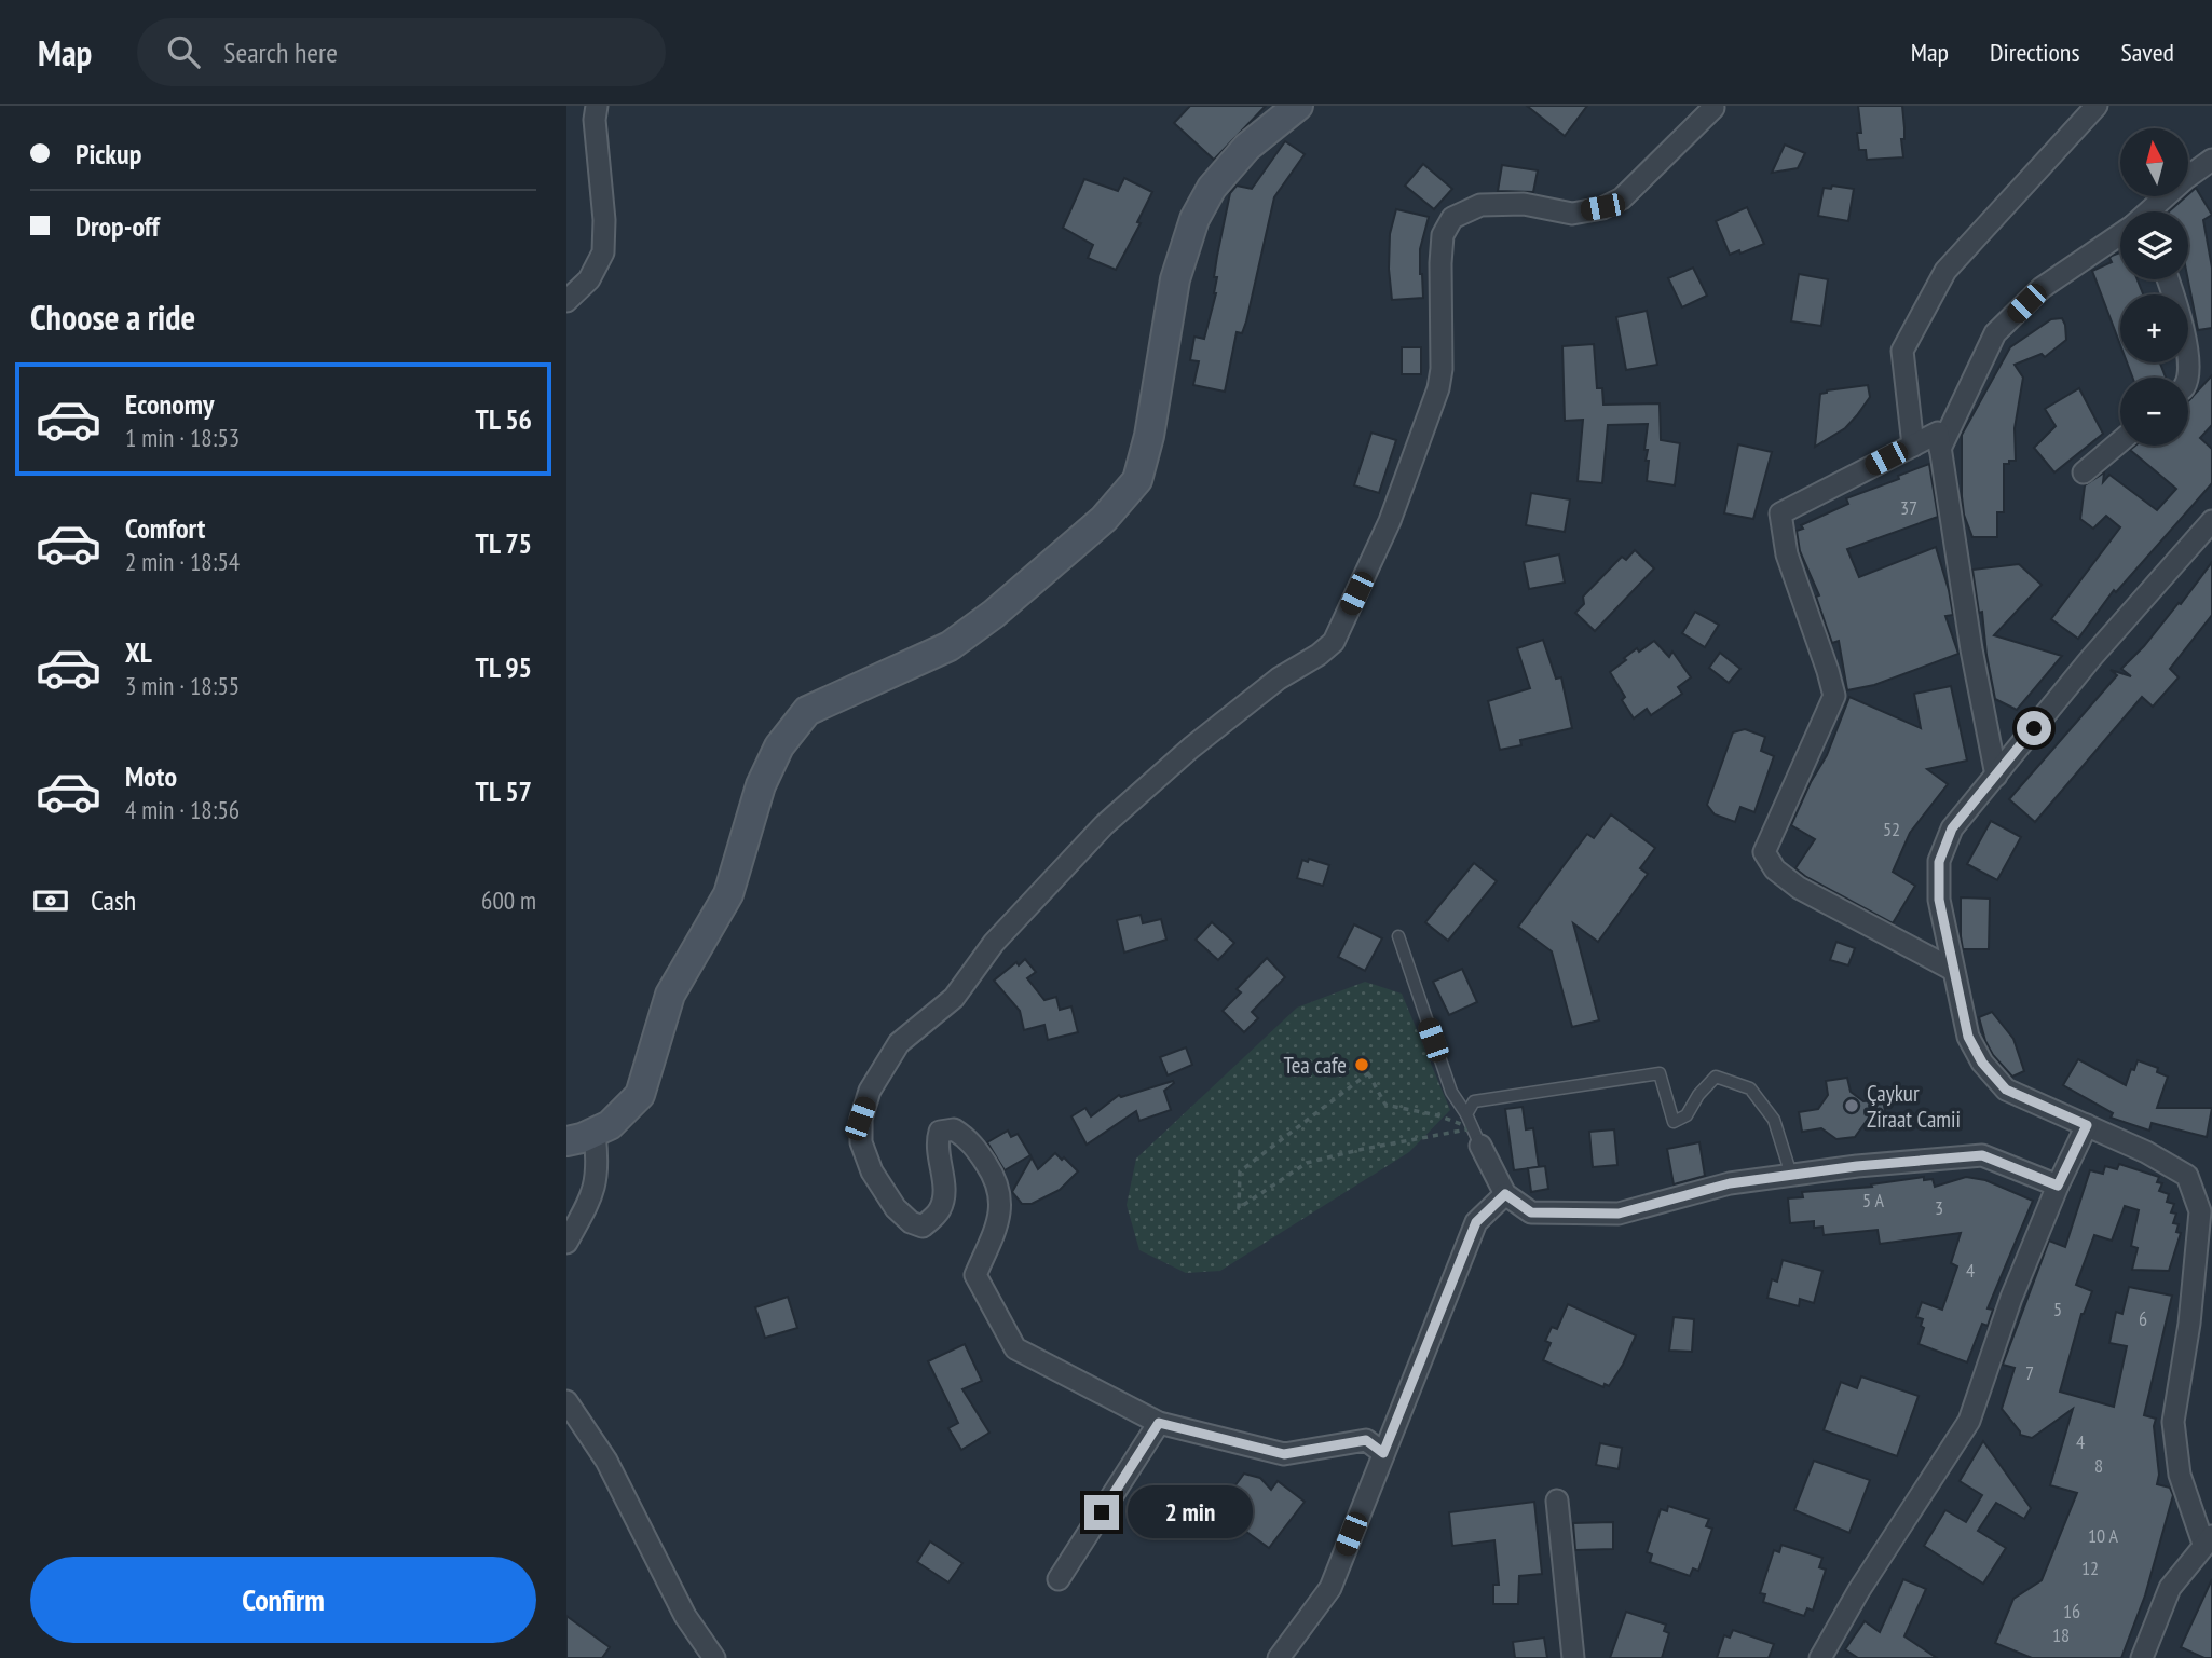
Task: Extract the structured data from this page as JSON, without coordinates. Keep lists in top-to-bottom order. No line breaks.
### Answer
{"places":["Tea cafe","Çaykur Ziraat Camii"],"house_numbers":["37","52","5 A","3","4","5","6","7","4","8","10 A","12","16","18"],"north":"top","page":{"header":"Map","search":"Search here","nav":["Map","Directions","Saved"],"banner":["Pickup","Drop-off"],"map_buttons":["+","−"],"heading":"Choose a ride","list":[{"name":"Economy","note":"1 min · 18:53","value":"TL 56"},{"name":"Comfort","note":"2 min · 18:54","value":"TL 75"},{"name":"XL","note":"3 min · 18:55","value":"TL 95"},{"name":"Moto","note":"4 min · 18:56","value":"TL 57"}],"pay":["Cash","600 m"],"bubble":"2 min","buttons":"Confirm"}}
